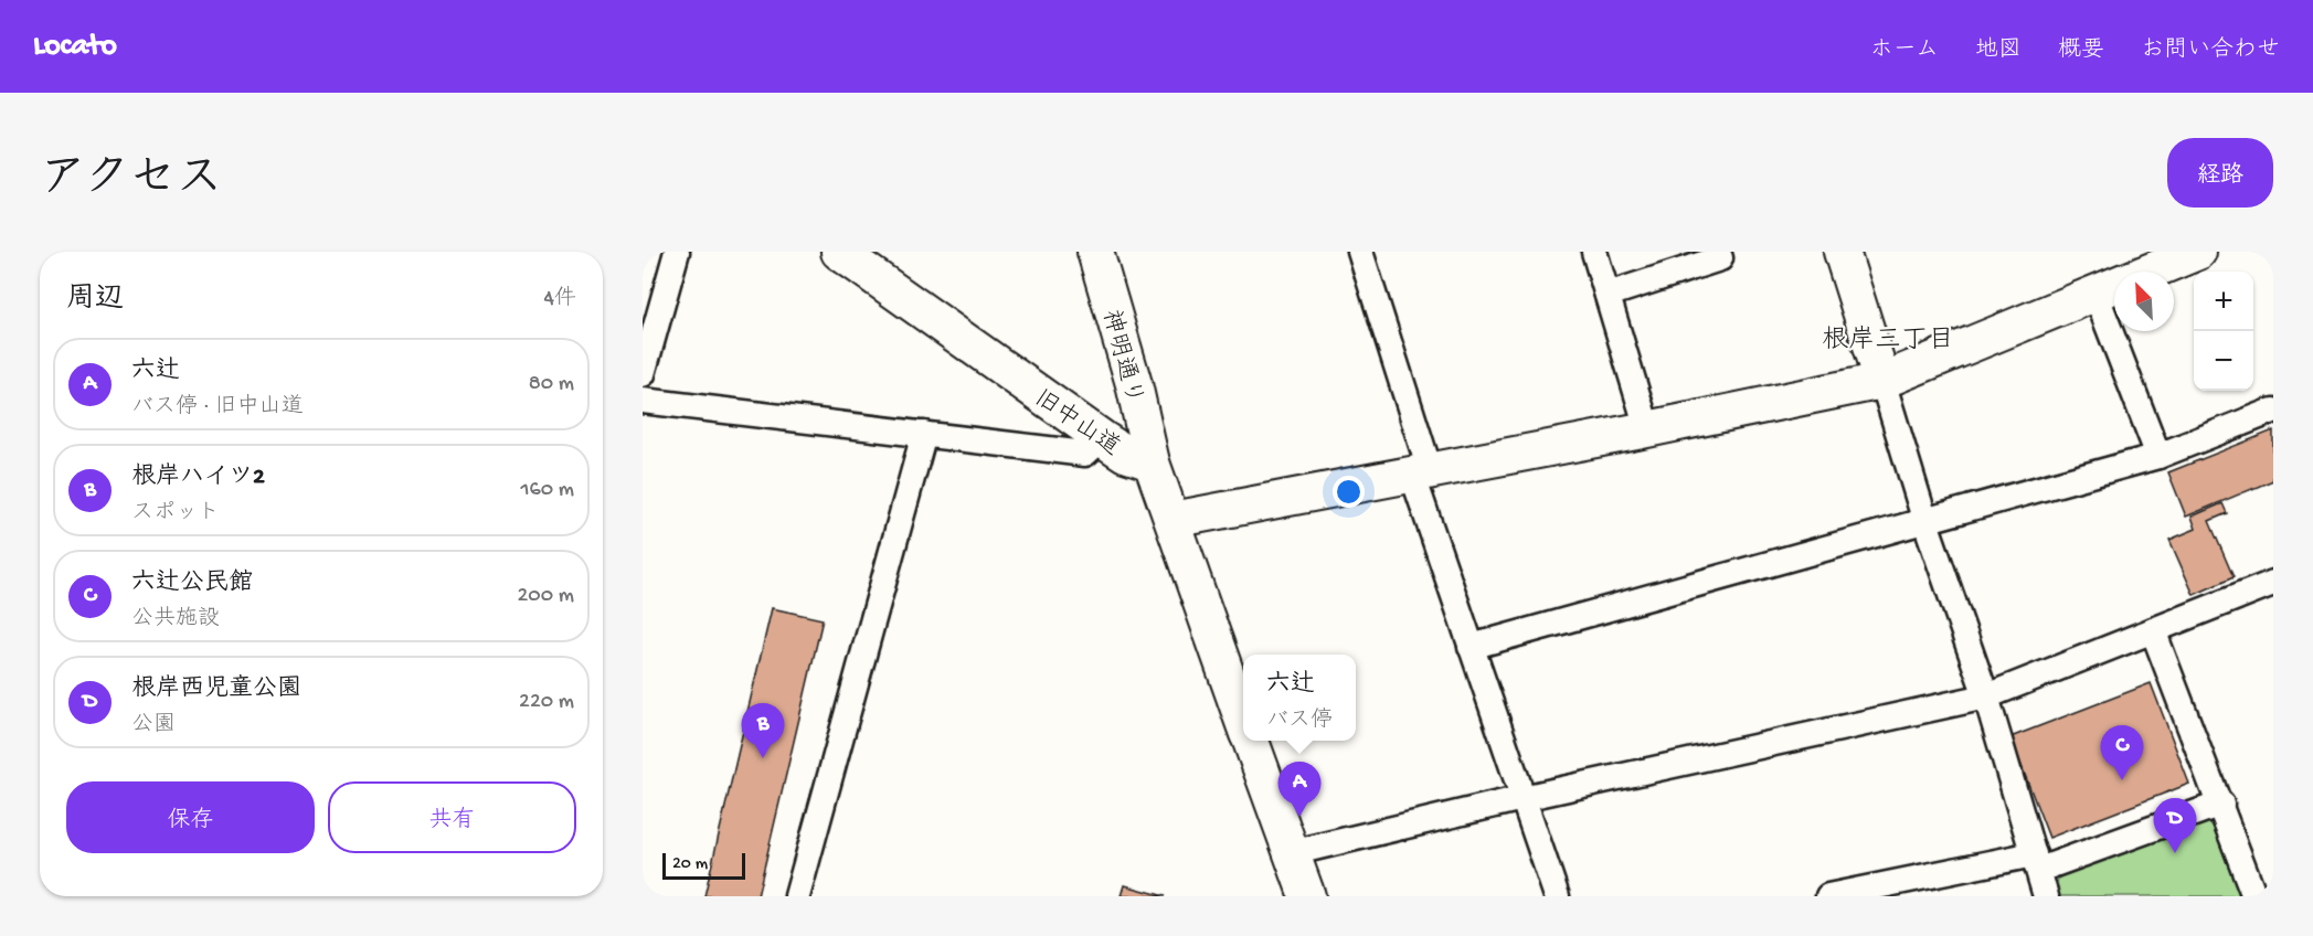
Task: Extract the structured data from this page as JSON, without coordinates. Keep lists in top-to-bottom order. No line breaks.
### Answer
{"streets":{"street":["神明通り","旧中山道"]},"crossings":[["神明通り","旧中山道"]],"districts":["根岸三丁目"],"scale_bar":"20 m","north":"top left","page":{"header":"Locato","nav":["ホーム","地図","概要","お問い合わせ"],"title":"アクセス","buttons":["経路",["保存","共有"]],"heading":["周辺","4件"],"map_buttons":["+","−"],"list":[{"mark":"A","name":"六辻","note":"バス停 · 旧中山道","value":"80 m"},{"mark":"B","name":"根岸ハイツ2","note":"スポット","value":"160 m"},{"mark":"C","name":"六辻公民館","note":"公共施設","value":"200 m"},{"mark":"D","name":"根岸西児童公園","note":"公園","value":"220 m"}],"popup":["六辻","バス停"],"pins":["B","C","A","D"],"scale":"20 m"}}
